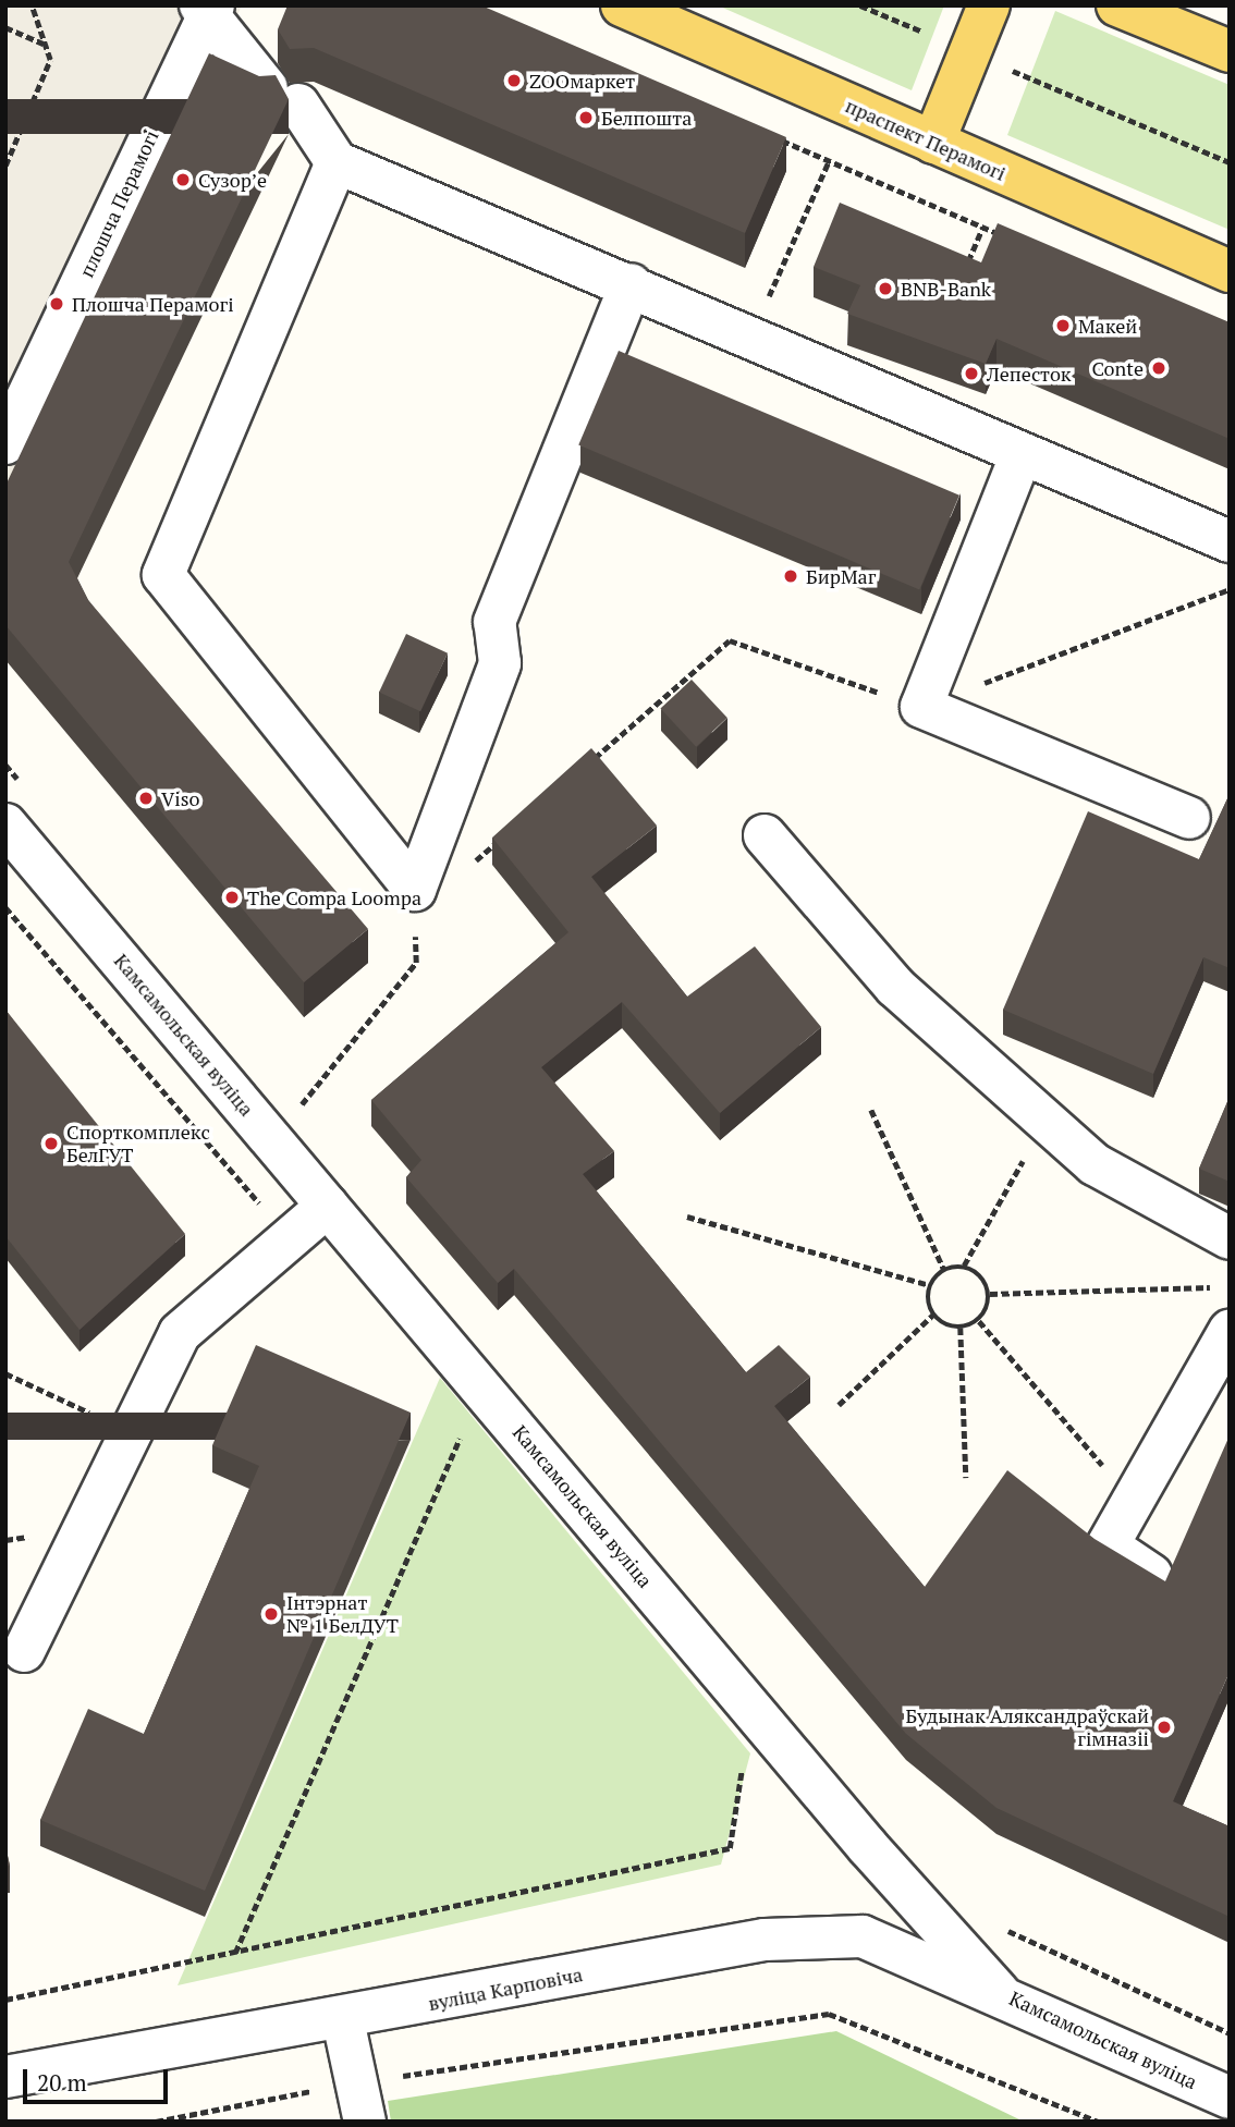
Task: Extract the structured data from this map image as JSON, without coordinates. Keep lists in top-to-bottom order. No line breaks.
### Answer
{"streets":{"main road":["праспект Перамогі"],"street":["плошча Перамогі","Камсамольская вуліца","вуліца Карповіча"]},"crossings":[["Камсамольская вуліца","вуліца Карповіча"]],"places":["ZOOмаркет","Белпошта","Сузорʼе","BNB-Bank","Плошча Перамогі","Макей","Conte","Лепесток","БирМаг","Viso","The Compa Loompa","Спорткомплекс БелГУТ","Інтэрнат № 1 БелДУТ","Будынак Аляксандраўскай гімназіі"],"scale_bar":"20 m"}
